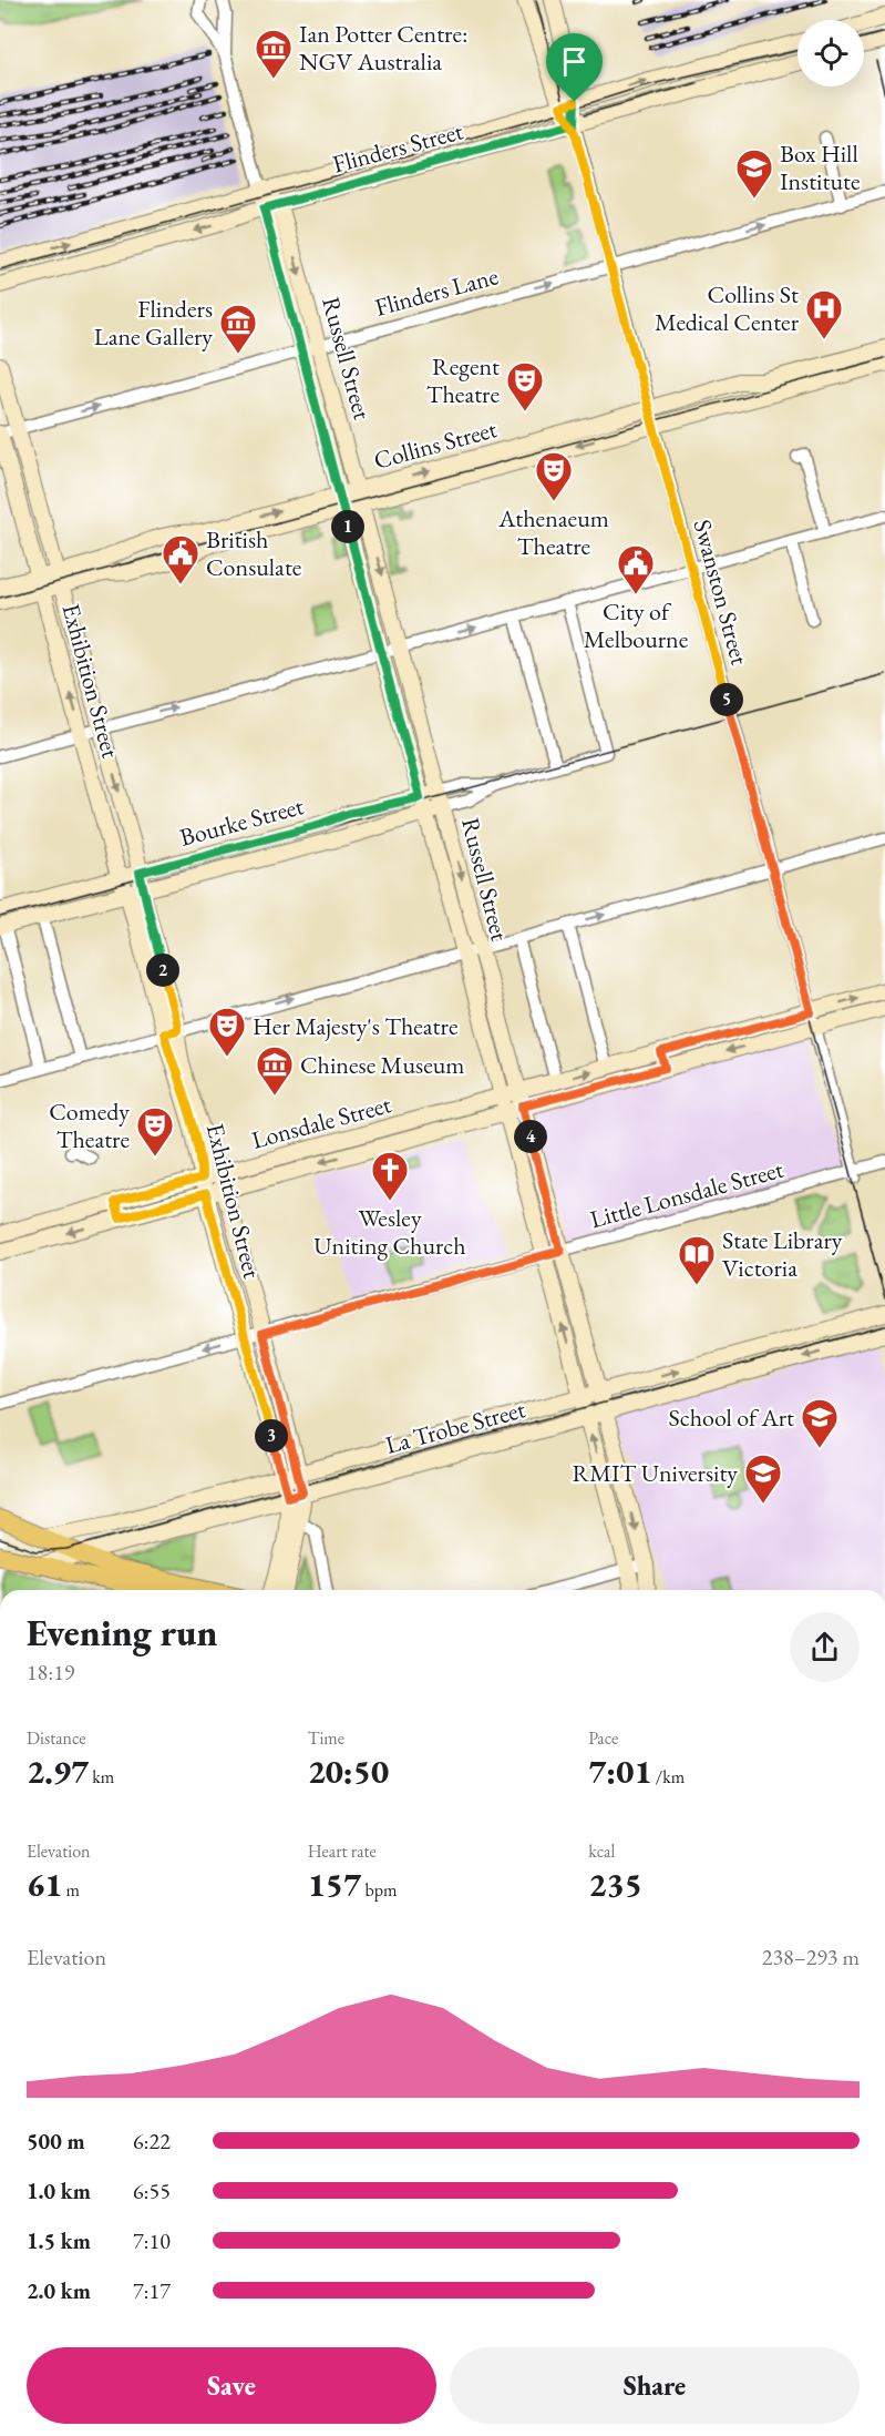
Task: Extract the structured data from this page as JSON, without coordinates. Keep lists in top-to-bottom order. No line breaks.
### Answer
{"streets":{"street":["Flinders Street","Flinders Lane","Russell Street","Collins Street","Swanston Street","Exhibition Street","Bourke Street","Lonsdale Street","Little Lonsdale Street","La Trobe Street"]},"crossings":[["Flinders Street","Russell Street"],["Flinders Street","Swanston Street"],["Flinders Lane","Russell Street"],["Flinders Lane","Swanston Street"],["Flinders Lane","Exhibition Street"],["Russell Street","Collins Street"],["Russell Street","Bourke Street"],["Russell Street","Lonsdale Street"],["Russell Street","Little Lonsdale Street"],["Russell Street","La Trobe Street"],["Collins Street","Swanston Street"],["Collins Street","Exhibition Street"],["Swanston Street","Lonsdale Street"],["Swanston Street","Little Lonsdale Street"],["Exhibition Street","Bourke Street"],["Exhibition Street","Lonsdale Street"],["Exhibition Street","Little Lonsdale Street"],["Exhibition Street","La Trobe Street"]],"one_way":["Flinders Lane"],"places":{"museum":["Ian Potter Centre: NGV Australia","Flinders Lane Gallery","Chinese Museum"],"school or university":["Box Hill Institute","School of Art","RMIT University"],"hospital":["Collins St Medical Center"],"theatre":["Regent Theatre","Athenaeum Theatre","Her Majesty's Theatre","Comedy Theatre"],"public building":["British Consulate","City of Melbourne"],"church":["Wesley Uniting Church"],"library":["State Library Victoria"]},"page":{"pins":["1","5","2","4","3"],"heading":["Evening run","18:19"],"stats":[["Distance","2.97 km"],["Time","20:50"],["Pace","7:01 /km"],["Elevation","61 m"],["Heart rate","157 bpm"],["kcal","235"]],"chart":["Elevation","238–293 m"],"list":[{"name":"500 m","note":"6:22"},{"name":"1.0 km","note":"6:55"},{"name":"1.5 km","note":"7:10"},{"name":"2.0 km","note":"7:17"}],"buttons":["Save","Share"]}}
